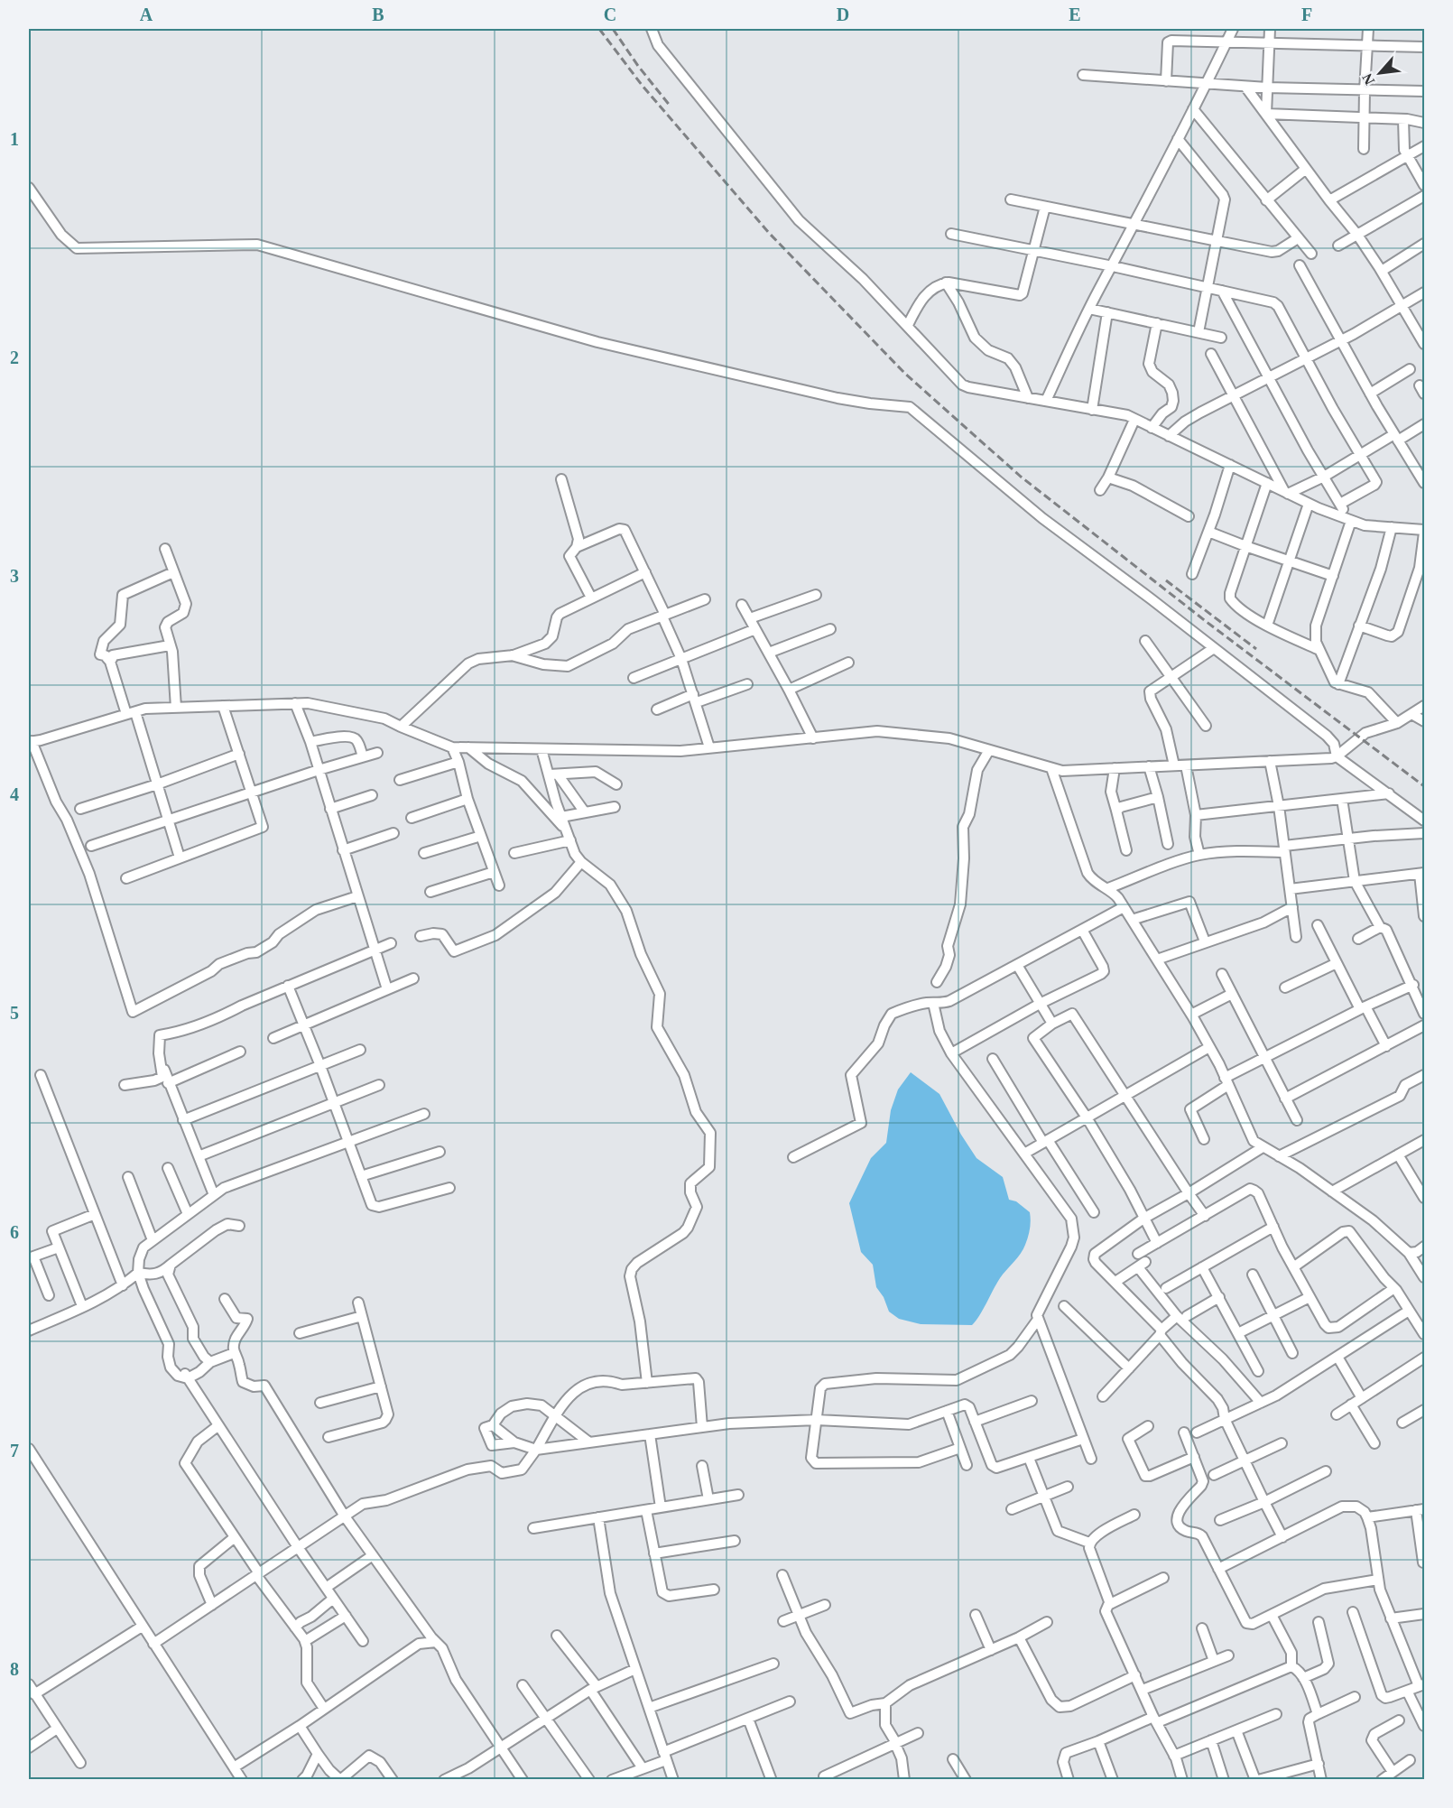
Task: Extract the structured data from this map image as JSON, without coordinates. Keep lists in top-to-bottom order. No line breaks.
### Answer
{"north":"bottom left","grid":{"columns":["A","B","C","D","E","F"],"rows":["1","2","3","4","5","6","7","8"]}}
